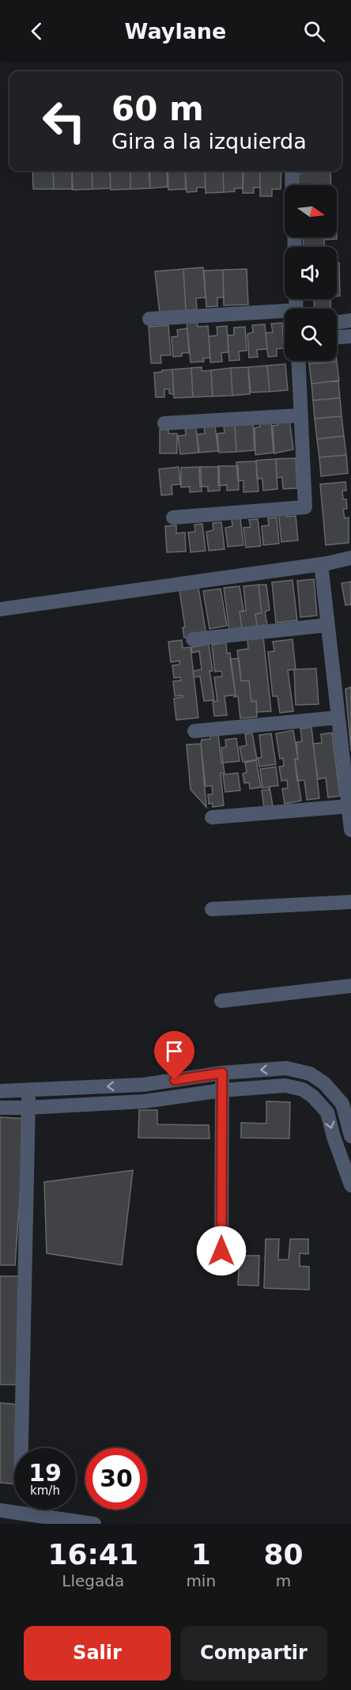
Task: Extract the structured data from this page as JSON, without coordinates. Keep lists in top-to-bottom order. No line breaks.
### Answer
{"north":"right","page":{"header":"Waylane","turn":["60 m","Gira a la izquierda"],"speed":"19 km/h","limit":"30","eta":["16:41","Llegada","1","min","80","m"],"buttons":["Salir","Compartir"]}}
